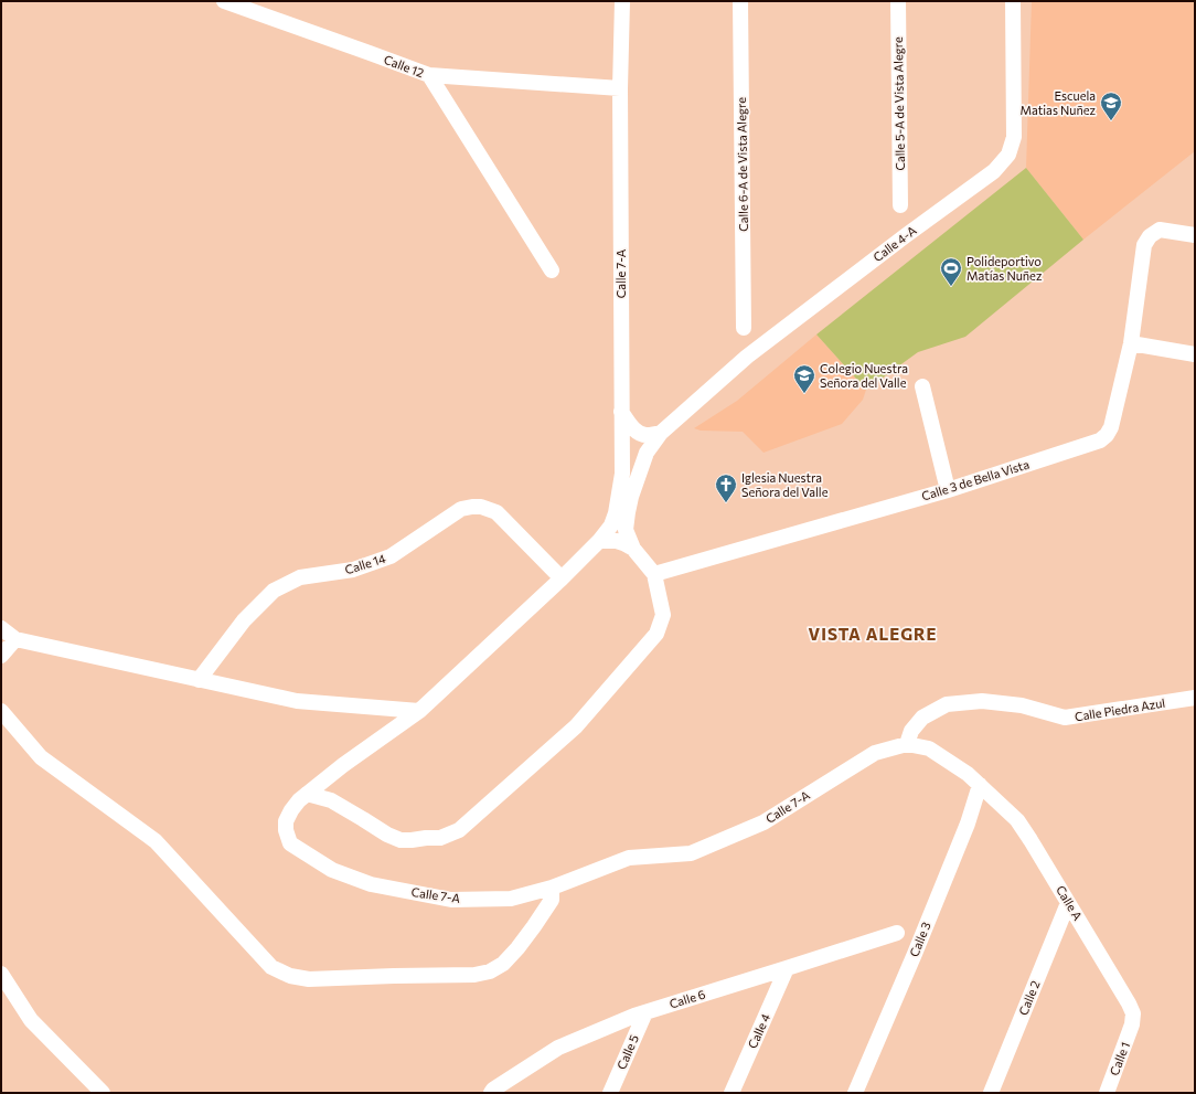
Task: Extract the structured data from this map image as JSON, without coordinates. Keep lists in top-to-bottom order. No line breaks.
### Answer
{"streets":{"street":["Calle 12","Calle 5-A de Vista Alegre","Calle 6-A de Vista Alegre","Calle 4-A","Calle 7-A","Calle 3 de Bella Vista","Calle 14","Calle Piedra Azul","Calle A","Calle 3","Calle 2","Calle 6","Calle 4","Calle 5","Calle 1"]},"crossings":[["Calle 12","Calle 7-A"],["Calle 7-A","Calle 14"],["Calle 7-A","Calle Piedra Azul"],["Calle 7-A","Calle A"],["Calle 7-A","Calle 3"],["Calle A","Calle 3"],["Calle A","Calle 2"],["Calle A","Calle 1"],["Calle 6","Calle 4"],["Calle 6","Calle 5"]],"districts":["VISTA ALEGRE"],"places":{"school or university":["Escuela Matias Nuñez","Colegio Nuestra Señora del Valle"],"sports":["Polideportivo Matías Nuñez"],"church":["Iglesia Nuestra Señora del Valle"]}}
